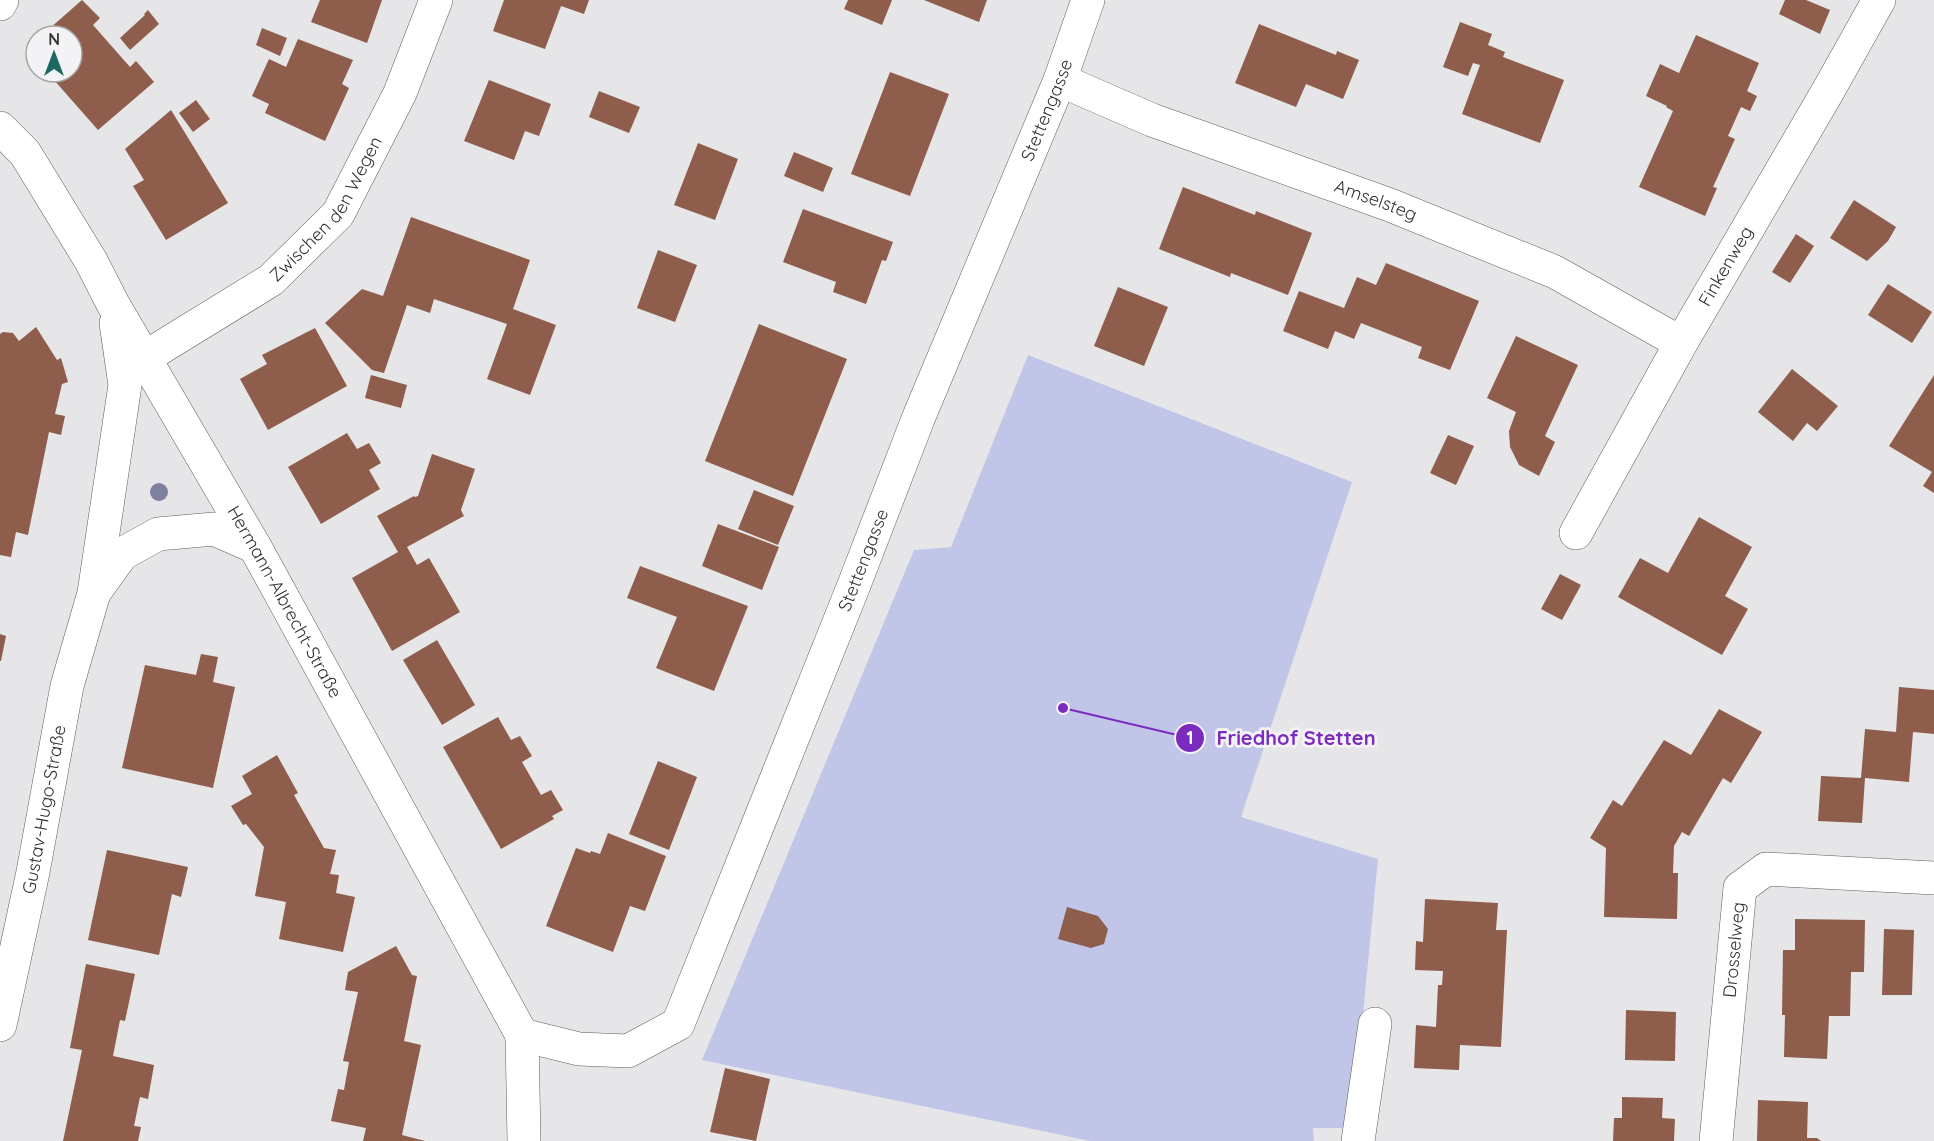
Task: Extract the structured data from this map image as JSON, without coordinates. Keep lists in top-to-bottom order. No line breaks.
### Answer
{"streets":{"street":["Stettengasse","Amselsteg","Zwischen den Wegen","Finkenweg","Hermann-Albrecht-Straße","Gustav-Hugo-Straße","Drosselweg"]},"crossings":[["Stettengasse","Amselsteg"],["Stettengasse","Hermann-Albrecht-Straße"],["Amselsteg","Finkenweg"],["Zwischen den Wegen","Hermann-Albrecht-Straße"],["Hermann-Albrecht-Straße","Gustav-Hugo-Straße"]],"places":["Friedhof Stetten"],"north":"top"}
